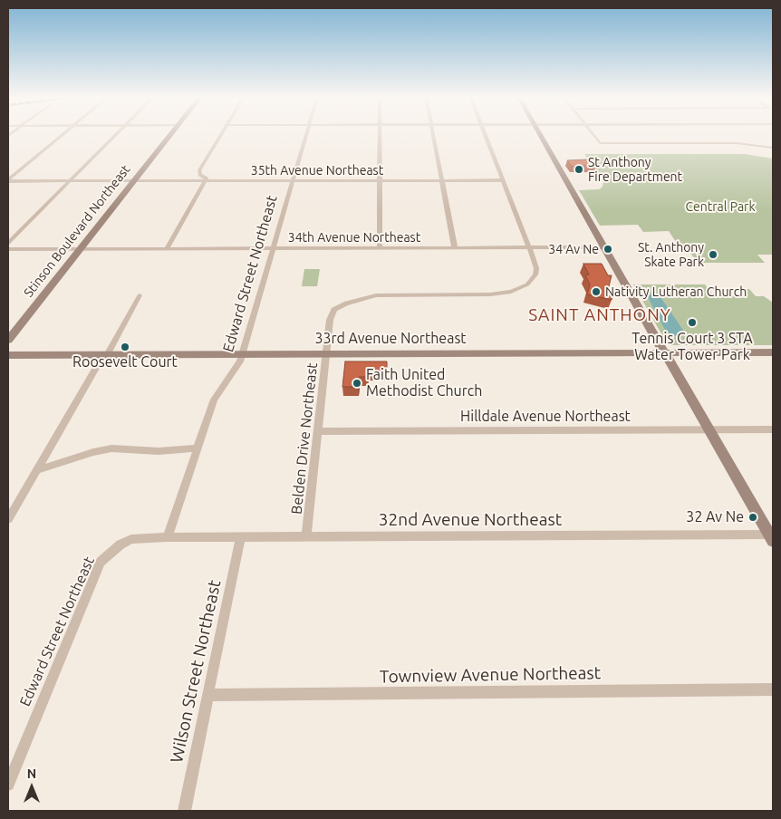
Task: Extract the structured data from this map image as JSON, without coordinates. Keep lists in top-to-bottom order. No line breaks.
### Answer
{"streets":{"street":["35th Avenue Northeast","Stinson Boulevard Northeast","34th Avenue Northeast","Edward Street Northeast","33rd Avenue Northeast","Hilldale Avenue Northeast","Belden Drive Northeast","32nd Avenue Northeast","Wilson Street Northeast","Townview Avenue Northeast"]},"crossings":[["35th Avenue Northeast","Stinson Boulevard Northeast"],["35th Avenue Northeast","Edward Street Northeast"],["35th Avenue Northeast","Belden Drive Northeast"],["Stinson Boulevard Northeast","34th Avenue Northeast"],["34th Avenue Northeast","Edward Street Northeast"],["34th Avenue Northeast","Belden Drive Northeast"],["Edward Street Northeast","33rd Avenue Northeast"],["Edward Street Northeast","32nd Avenue Northeast"],["33rd Avenue Northeast","Belden Drive Northeast"],["Hilldale Avenue Northeast","Belden Drive Northeast"],["Belden Drive Northeast","32nd Avenue Northeast"],["32nd Avenue Northeast","Wilson Street Northeast"],["Wilson Street Northeast","Townview Avenue Northeast"]],"districts":["SAINT ANTHONY"],"parks":["Central Park"],"places":["St Anthony Fire Department","34 Av Ne","St. Anthony Skate Park","Nativity Lutheran Church","Tennis Court 3 STA Water Tower Park","Roosevelt Court","Faith United Methodist Church","32 Av Ne"],"north":"top"}
